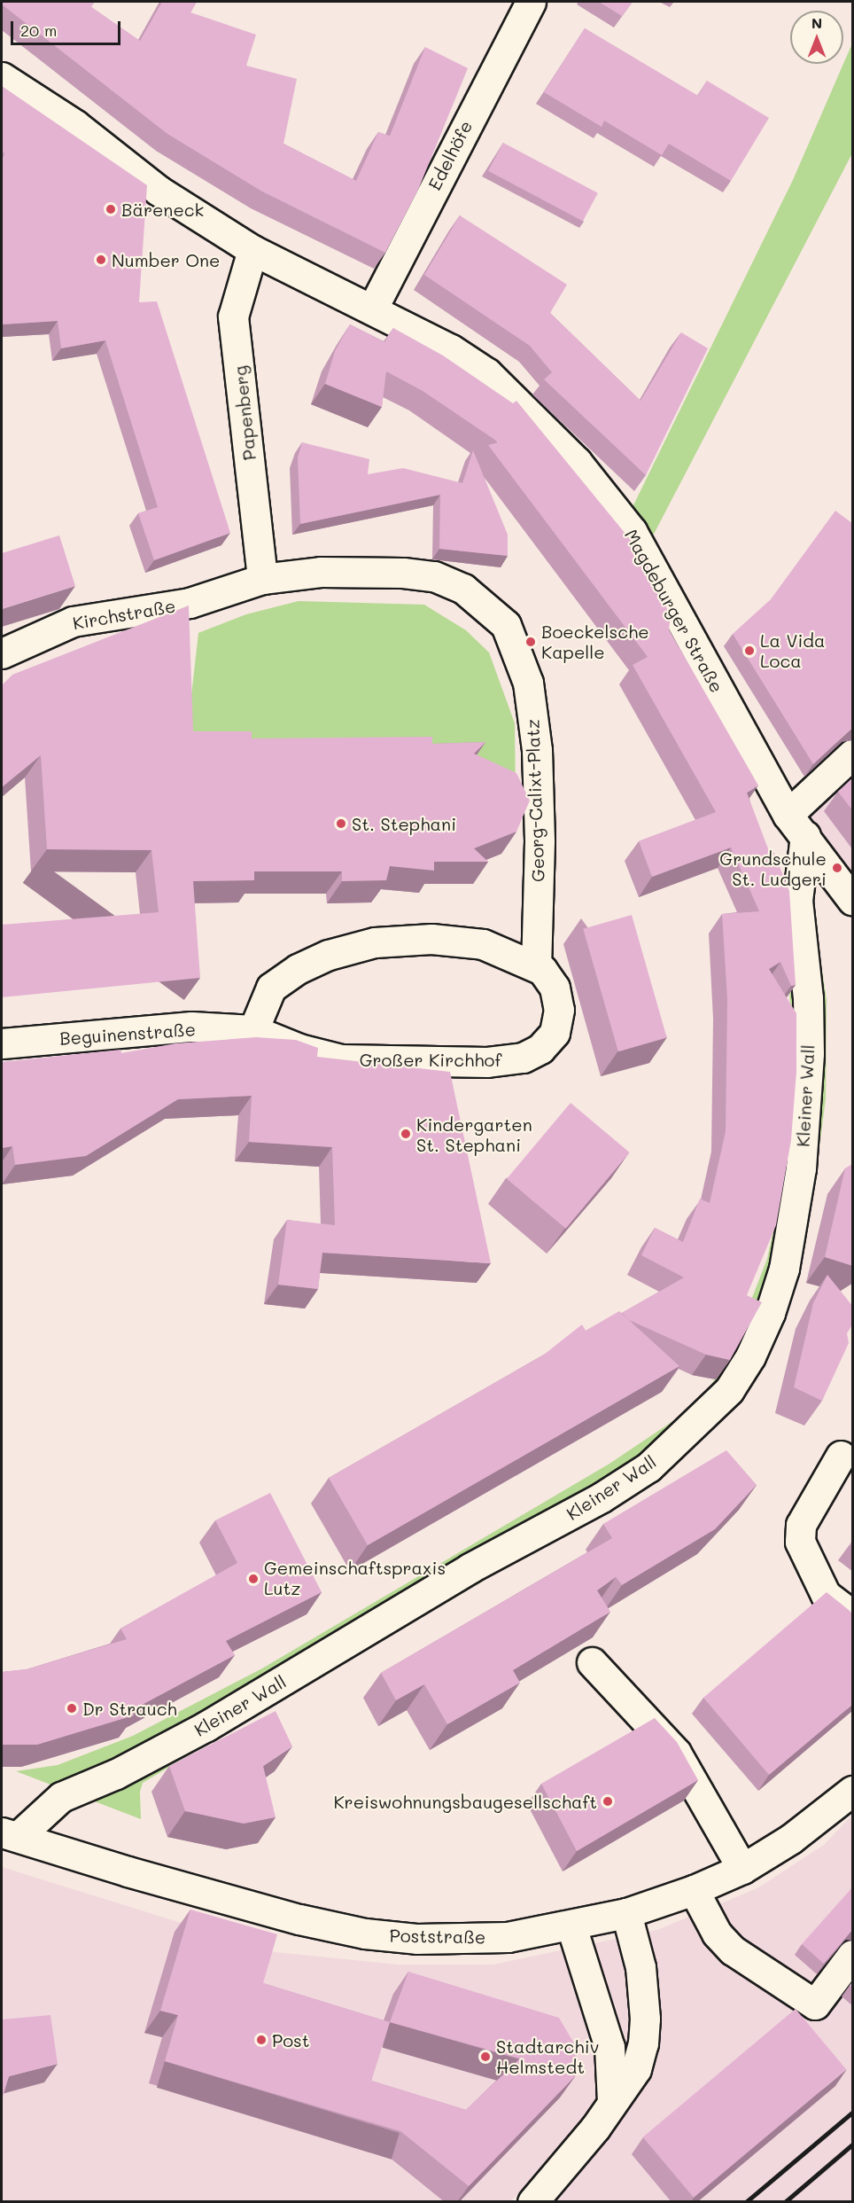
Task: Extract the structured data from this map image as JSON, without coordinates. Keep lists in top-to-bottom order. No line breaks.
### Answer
{"streets":{"street":["Edelhöfe","Papenberg","Magdeburger Straße","Kirchstraße","Georg-Calixt-Platz","Beguinenstraße","Großer Kirchhof","Kleiner Wall","Poststraße"]},"crossings":[["Edelhöfe","Magdeburger Straße"],["Papenberg","Georg-Calixt-Platz"],["Magdeburger Straße","Kleiner Wall"],["Kirchstraße","Georg-Calixt-Platz"],["Georg-Calixt-Platz","Großer Kirchhof"],["Beguinenstraße","Großer Kirchhof"],["Kleiner Wall","Poststraße"]],"places":["Bäreneck","Number One","Boeckelsche Kapelle","La Vida Loca","St. Stephani","Grundschule St. Ludgeri","Kindergarten St. Stephani","Gemeinschaftspraxis Lutz","Dr Strauch","Kreiswohnungsbaugesellschaft","Post","Stadtarchiv Helmstedt"],"scale_bar":"20 m","north":"top"}
